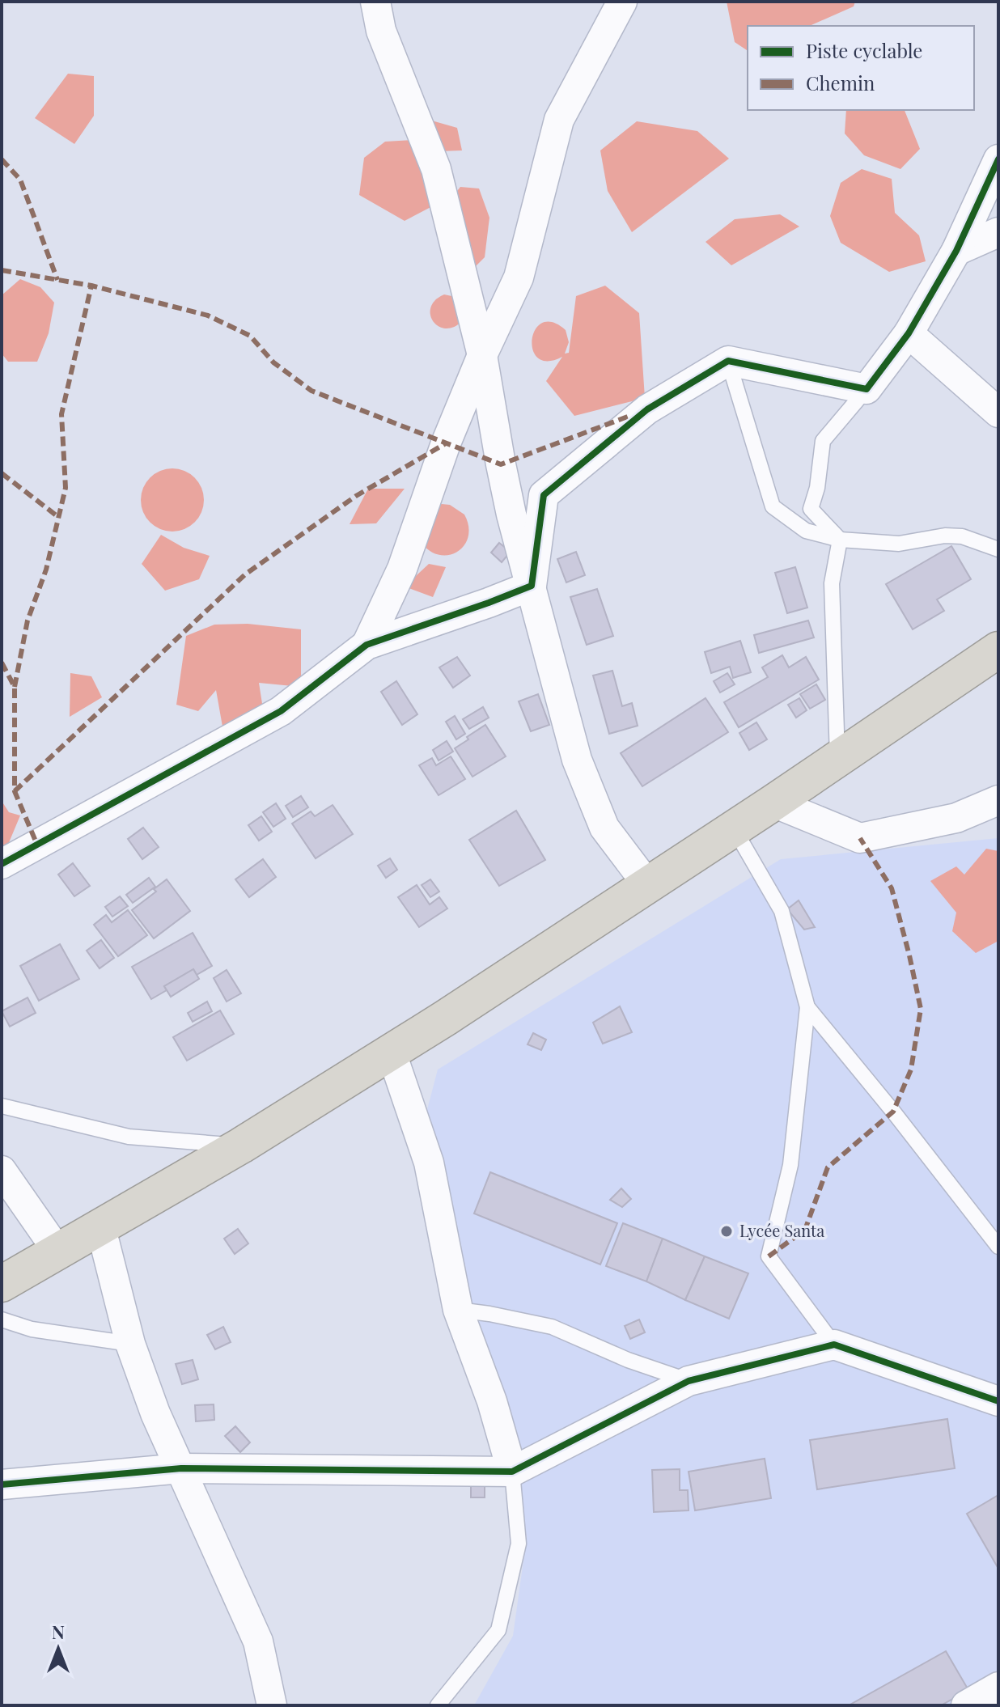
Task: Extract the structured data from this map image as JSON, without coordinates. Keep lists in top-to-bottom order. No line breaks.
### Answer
{"places":["Lycée Santa"],"legend":["Piste cyclable","Chemin"],"north":"top"}
